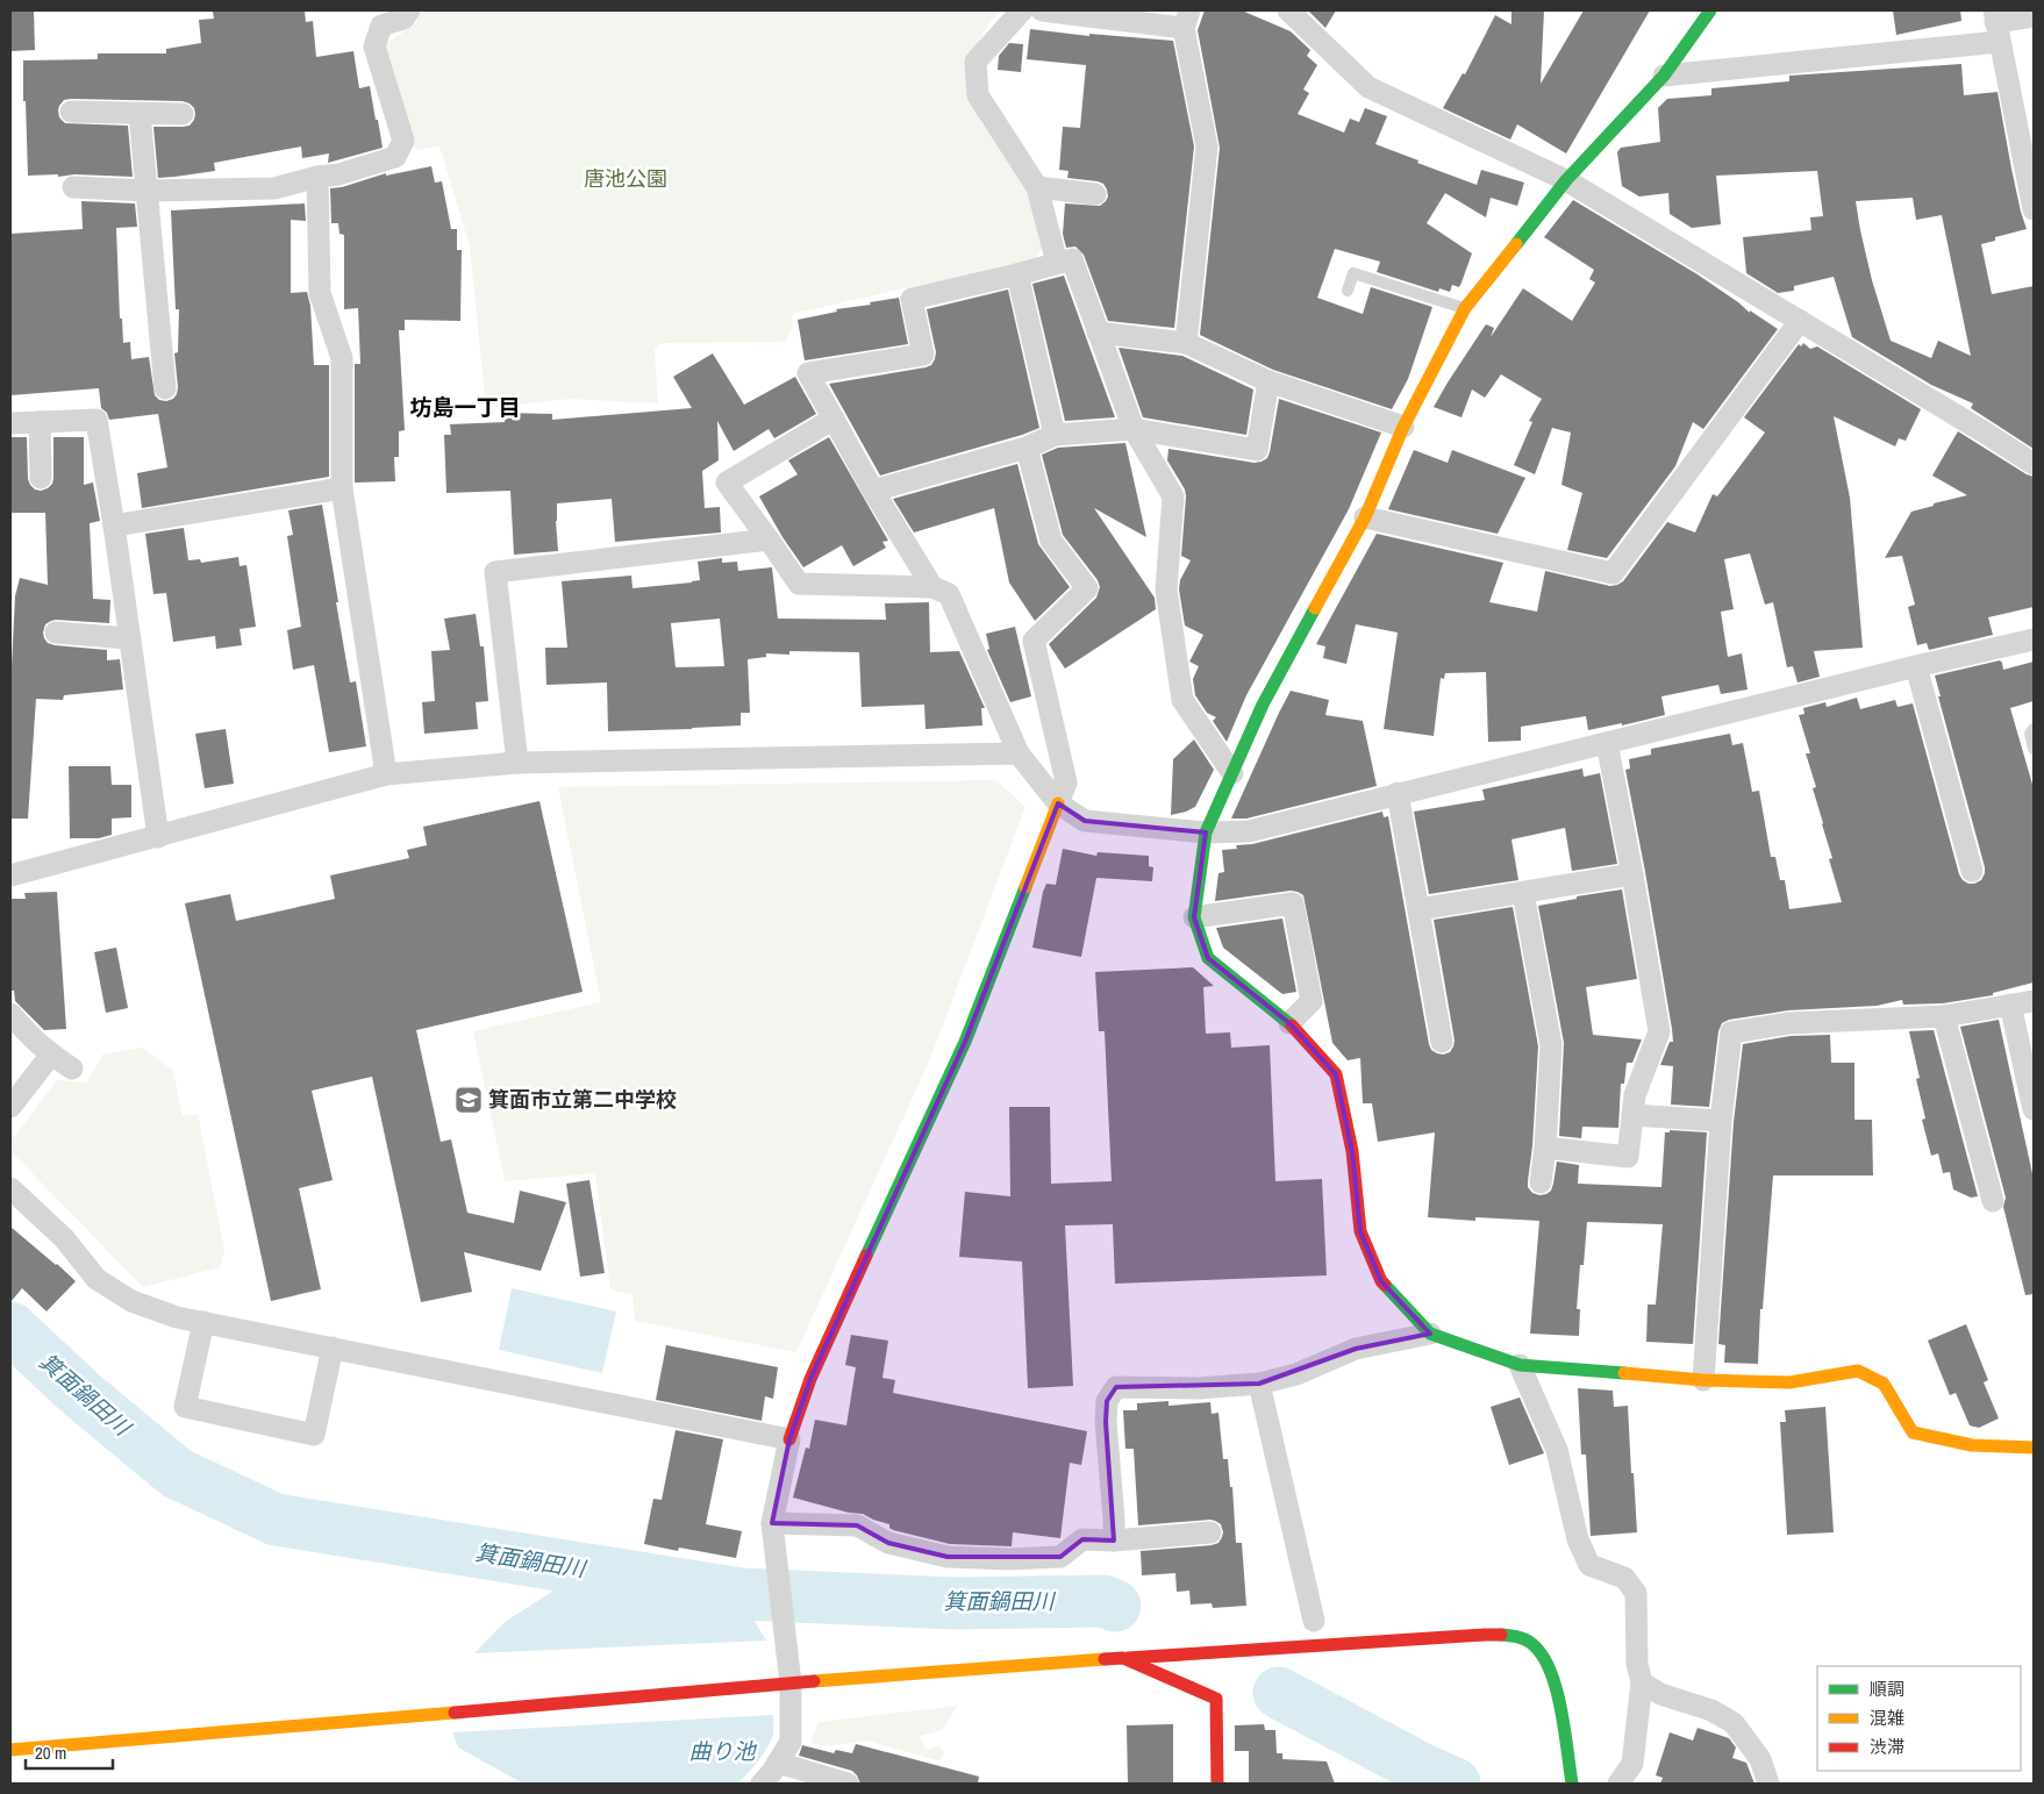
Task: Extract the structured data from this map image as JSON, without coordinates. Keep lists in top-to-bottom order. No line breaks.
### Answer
{"districts":["坊島一丁目"],"water":["箕面鍋田川","曲り池"],"parks":["唐池公園"],"places":{"school or university":["箕面市立第二中学校"]},"legend":["順調","混雑","渋滞"],"scale_bar":"20 m"}
